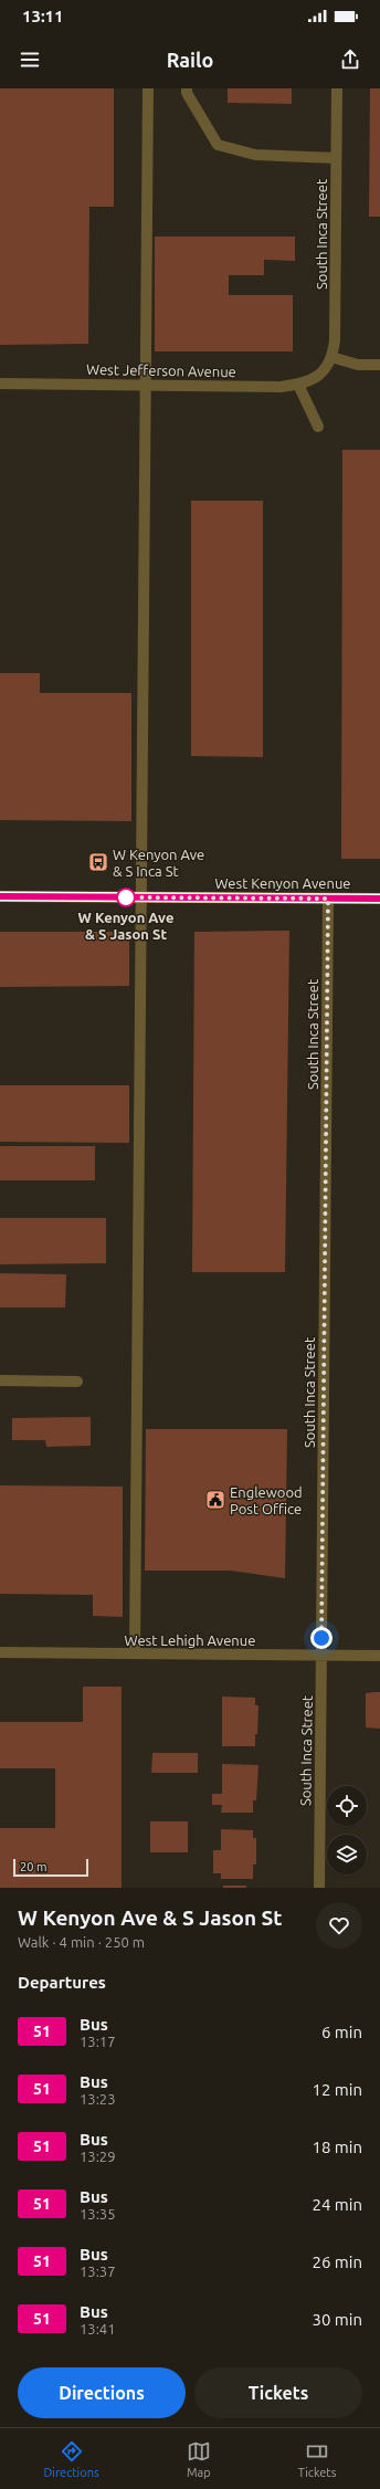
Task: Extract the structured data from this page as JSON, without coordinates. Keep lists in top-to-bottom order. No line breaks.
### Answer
{"streets":{"street":["South Inca Street","West Jefferson Avenue","West Kenyon Avenue","West Lehigh Avenue"]},"crossings":[["South Inca Street","West Jefferson Avenue"],["South Inca Street","West Kenyon Avenue"],["South Inca Street","West Lehigh Avenue"]],"places":{"bus stop":["W Kenyon Ave & S Inca St"],"other":["W Kenyon Ave & S Jason St"],"public building":["Englewood Post Office"]},"lines":["bus line 51"],"scale_bar":"20 m","page":{"status":"13:11","header":"Railo","scale":"20 m","heading":[["W Kenyon Ave & S Jason St","Walk · 4 min · 250 m"],"Departures"],"list":[{"mark":"51","name":"Bus","note":"13:17","value":"6 min"},{"mark":"51","name":"Bus","note":"13:23","value":"12 min"},{"mark":"51","name":"Bus","note":"13:29","value":"18 min"},{"mark":"51","name":"Bus","note":"13:35","value":"24 min"},{"mark":"51","name":"Bus","note":"13:37","value":"26 min"},{"mark":"51","name":"Bus","note":"13:41","value":"30 min"}],"buttons":["Directions","Tickets"],"tabs":["Directions","Map","Tickets"]}}
